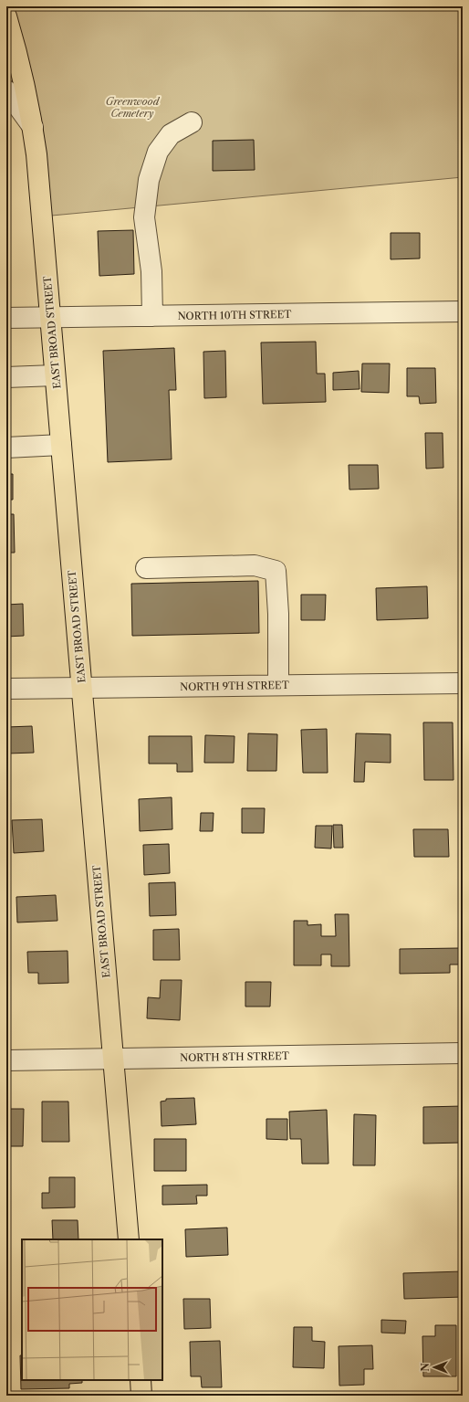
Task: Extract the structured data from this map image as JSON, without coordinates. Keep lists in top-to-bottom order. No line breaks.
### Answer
{"streets":{"main road":["EAST BROAD STREET"],"street":["NORTH 10TH STREET","NORTH 9TH STREET","NORTH 8TH STREET"]},"crossings":[["NORTH 10TH STREET","EAST BROAD STREET"],["EAST BROAD STREET","NORTH 9TH STREET"],["EAST BROAD STREET","NORTH 8TH STREET"]],"parks":["Greenwood Cemetery"],"north":"left"}
